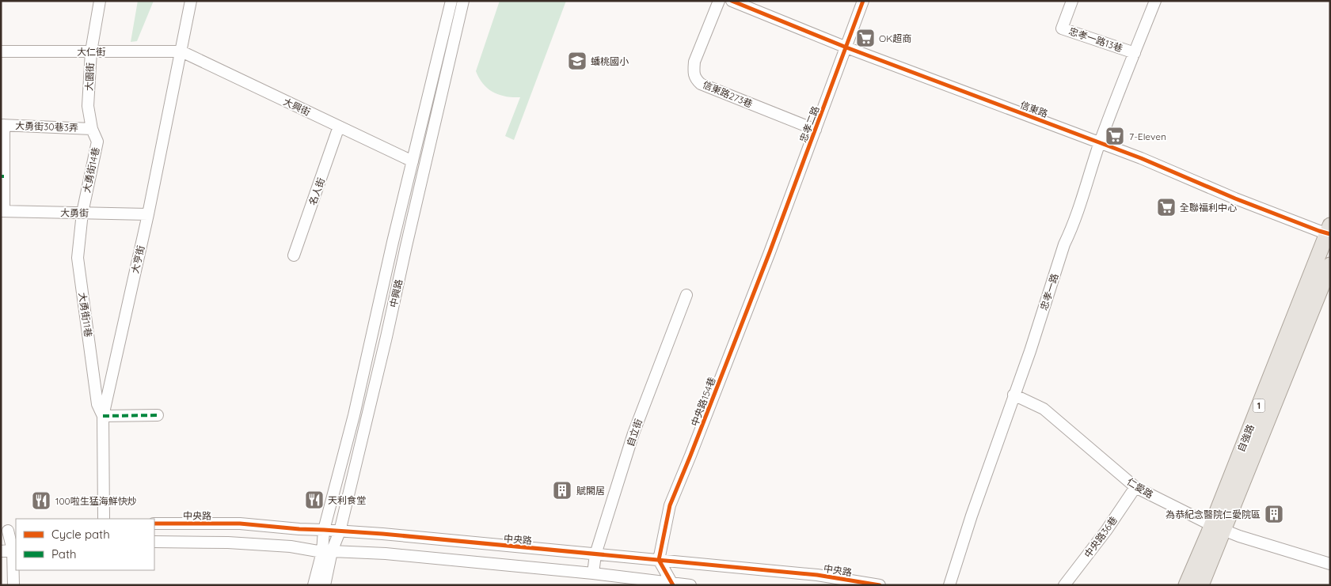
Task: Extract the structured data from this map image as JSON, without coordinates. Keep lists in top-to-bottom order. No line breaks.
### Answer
{"streets":{"main road":["1","自強路"],"street":["忠孝一路13巷","大仁街","大園街","信東路273巷","大興街","信東路","忠孝二路","大勇街30巷3弄","大勇街14巷","名人街","大勇街","大亨街","忠孝一路","中興路","大勇街11巷","中央路154巷","自立街","仁愛路","中央路","中央路36巷"]},"crossings":[["忠孝一路13巷","忠孝一路"],["大仁街","大園街"],["大仁街","大興街"],["大仁街","大亨街"],["大園街","大勇街30巷3弄"],["大園街","大勇街14巷"],["信東路273巷","忠孝二路"],["大興街","名人街"],["大興街","大亨街"],["大興街","中興路"],["信東路","忠孝二路"],["信東路","忠孝一路"],["信東路","自強路"],["忠孝二路","中央路154巷"],["大勇街30巷3弄","大勇街14巷"],["大勇街14巷","大勇街"],["大勇街14巷","大勇街11巷"],["大勇街","大亨街"],["大勇街","大勇街11巷"],["大亨街","大勇街11巷"],["忠孝一路","仁愛路"],["中興路","中央路"],["中央路154巷","中央路"],["自立街","中央路"],["自強路","仁愛路"],["仁愛路","中央路36巷"]],"places":{"supermarket":["OK超商","7-Eleven","全聯福利中心"],"school or university":["蟠桃國小"],"building":["賦閣居","為恭紀念醫院仁愛院區"],"restaurant":["天利食堂","100啦生猛海鮮快炒"]},"legend":["Cycle path","Path"]}
